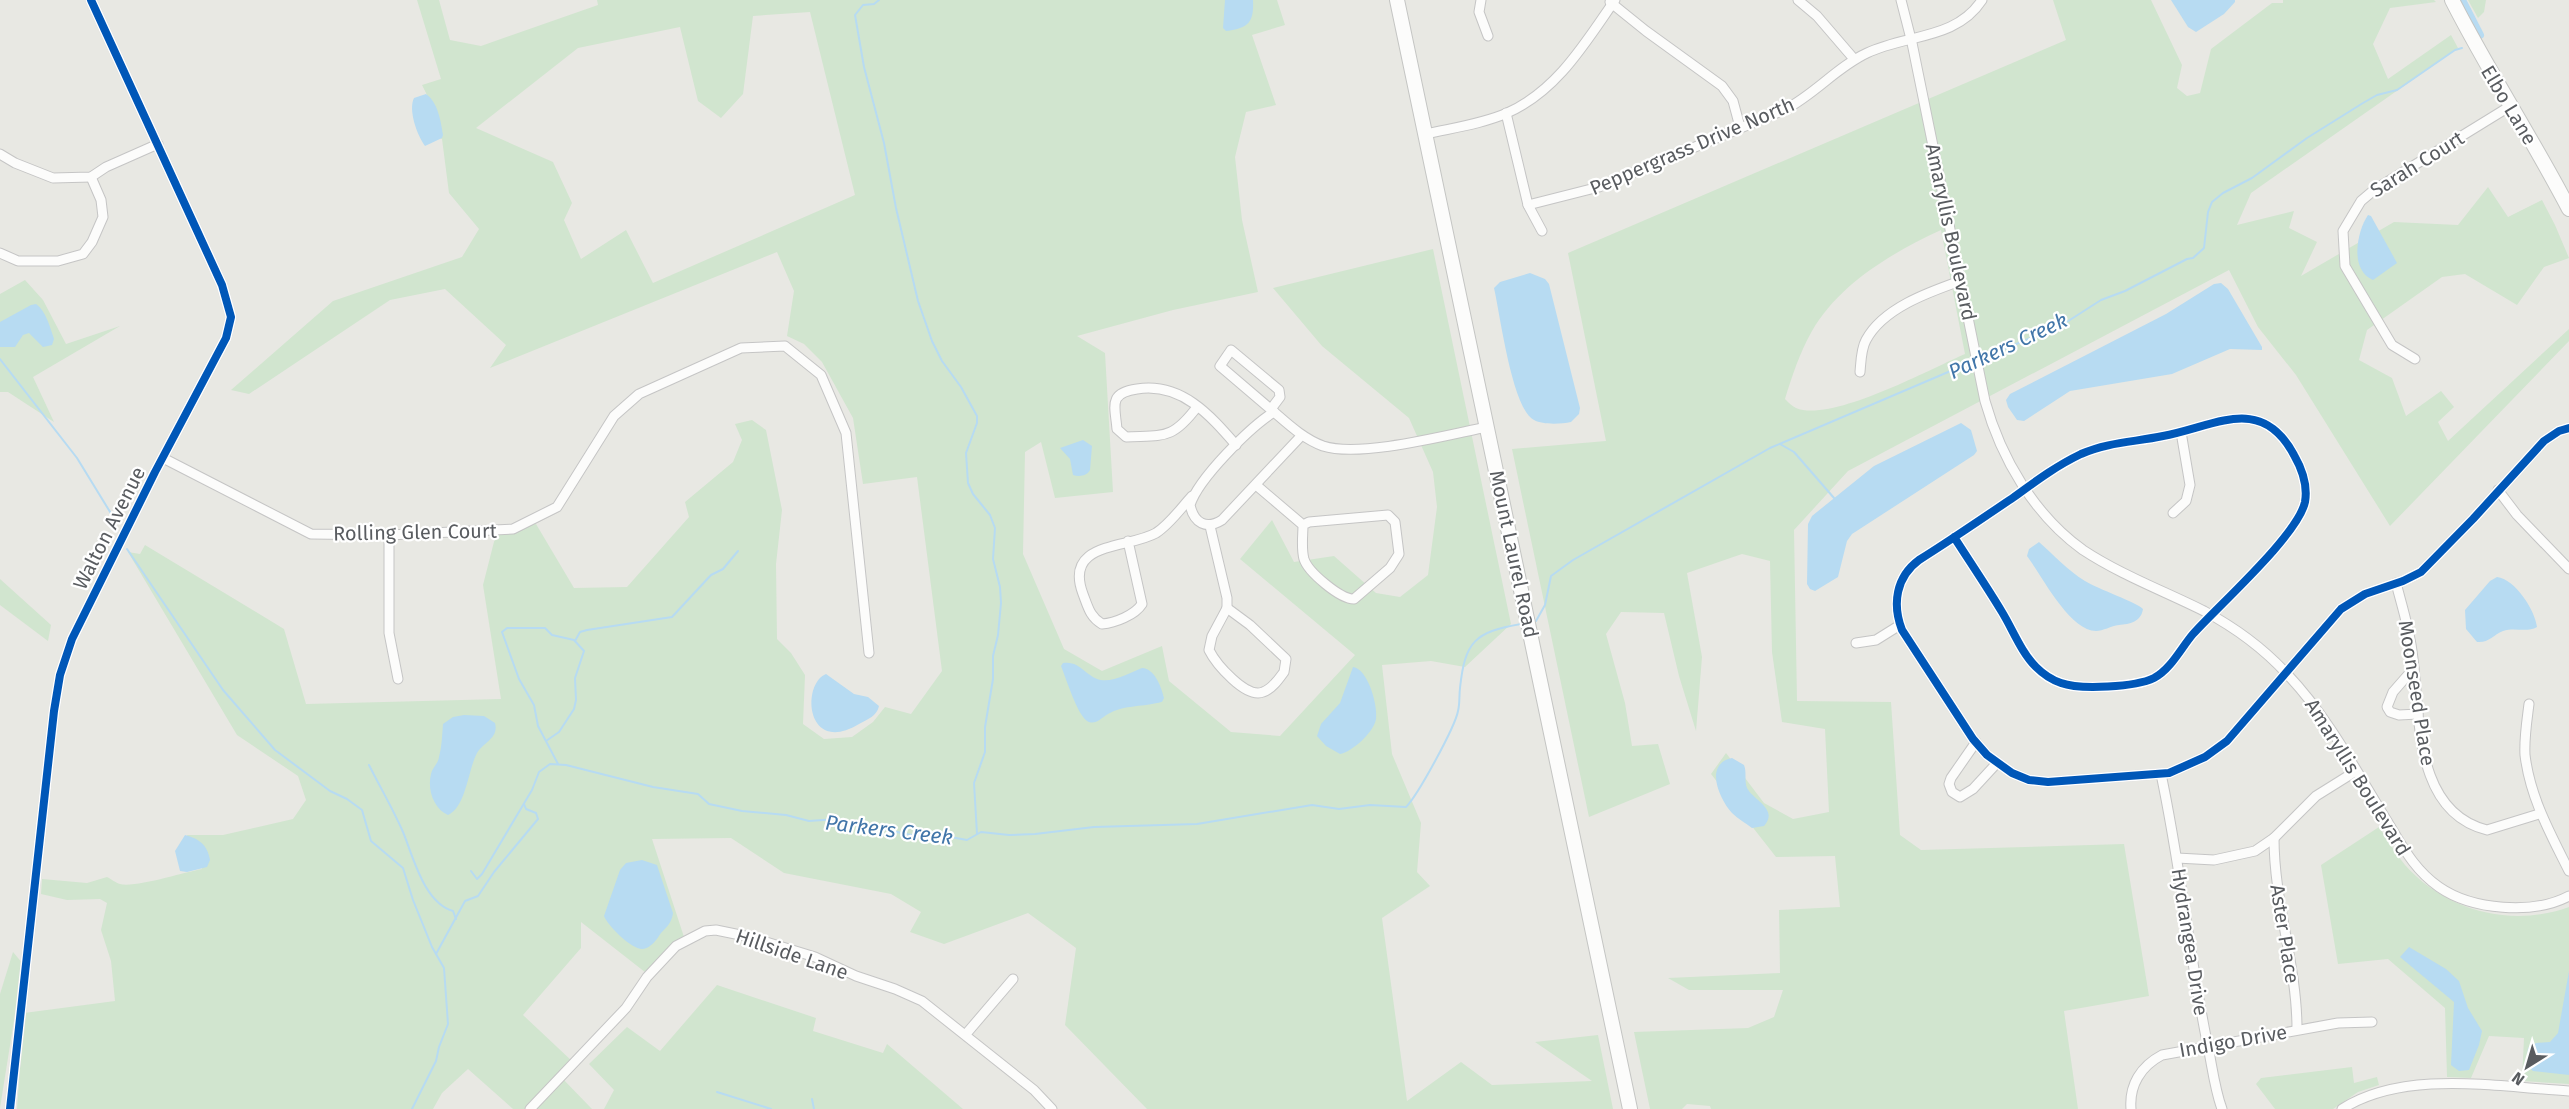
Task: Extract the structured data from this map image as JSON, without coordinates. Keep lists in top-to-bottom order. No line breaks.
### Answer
{"streets":{"main road":["Elbo Lane","Mount Laurel Road"],"street":["Peppergrass Drive North","Sarah Court","Amaryllis Boulevard","Walton Avenue","Rolling Glen Court","Moonseed Place","Aster Place","Hydrangea Drive","Hillside Lane","Indigo Drive"]},"crossings":[["Elbo Lane","Sarah Court"],["Peppergrass Drive North","Amaryllis Boulevard"],["Walton Avenue","Rolling Glen Court"],["Aster Place","Indigo Drive"],["Hydrangea Drive","Indigo Drive"]],"water":["Parkers Creek"],"north":"bottom left"}
